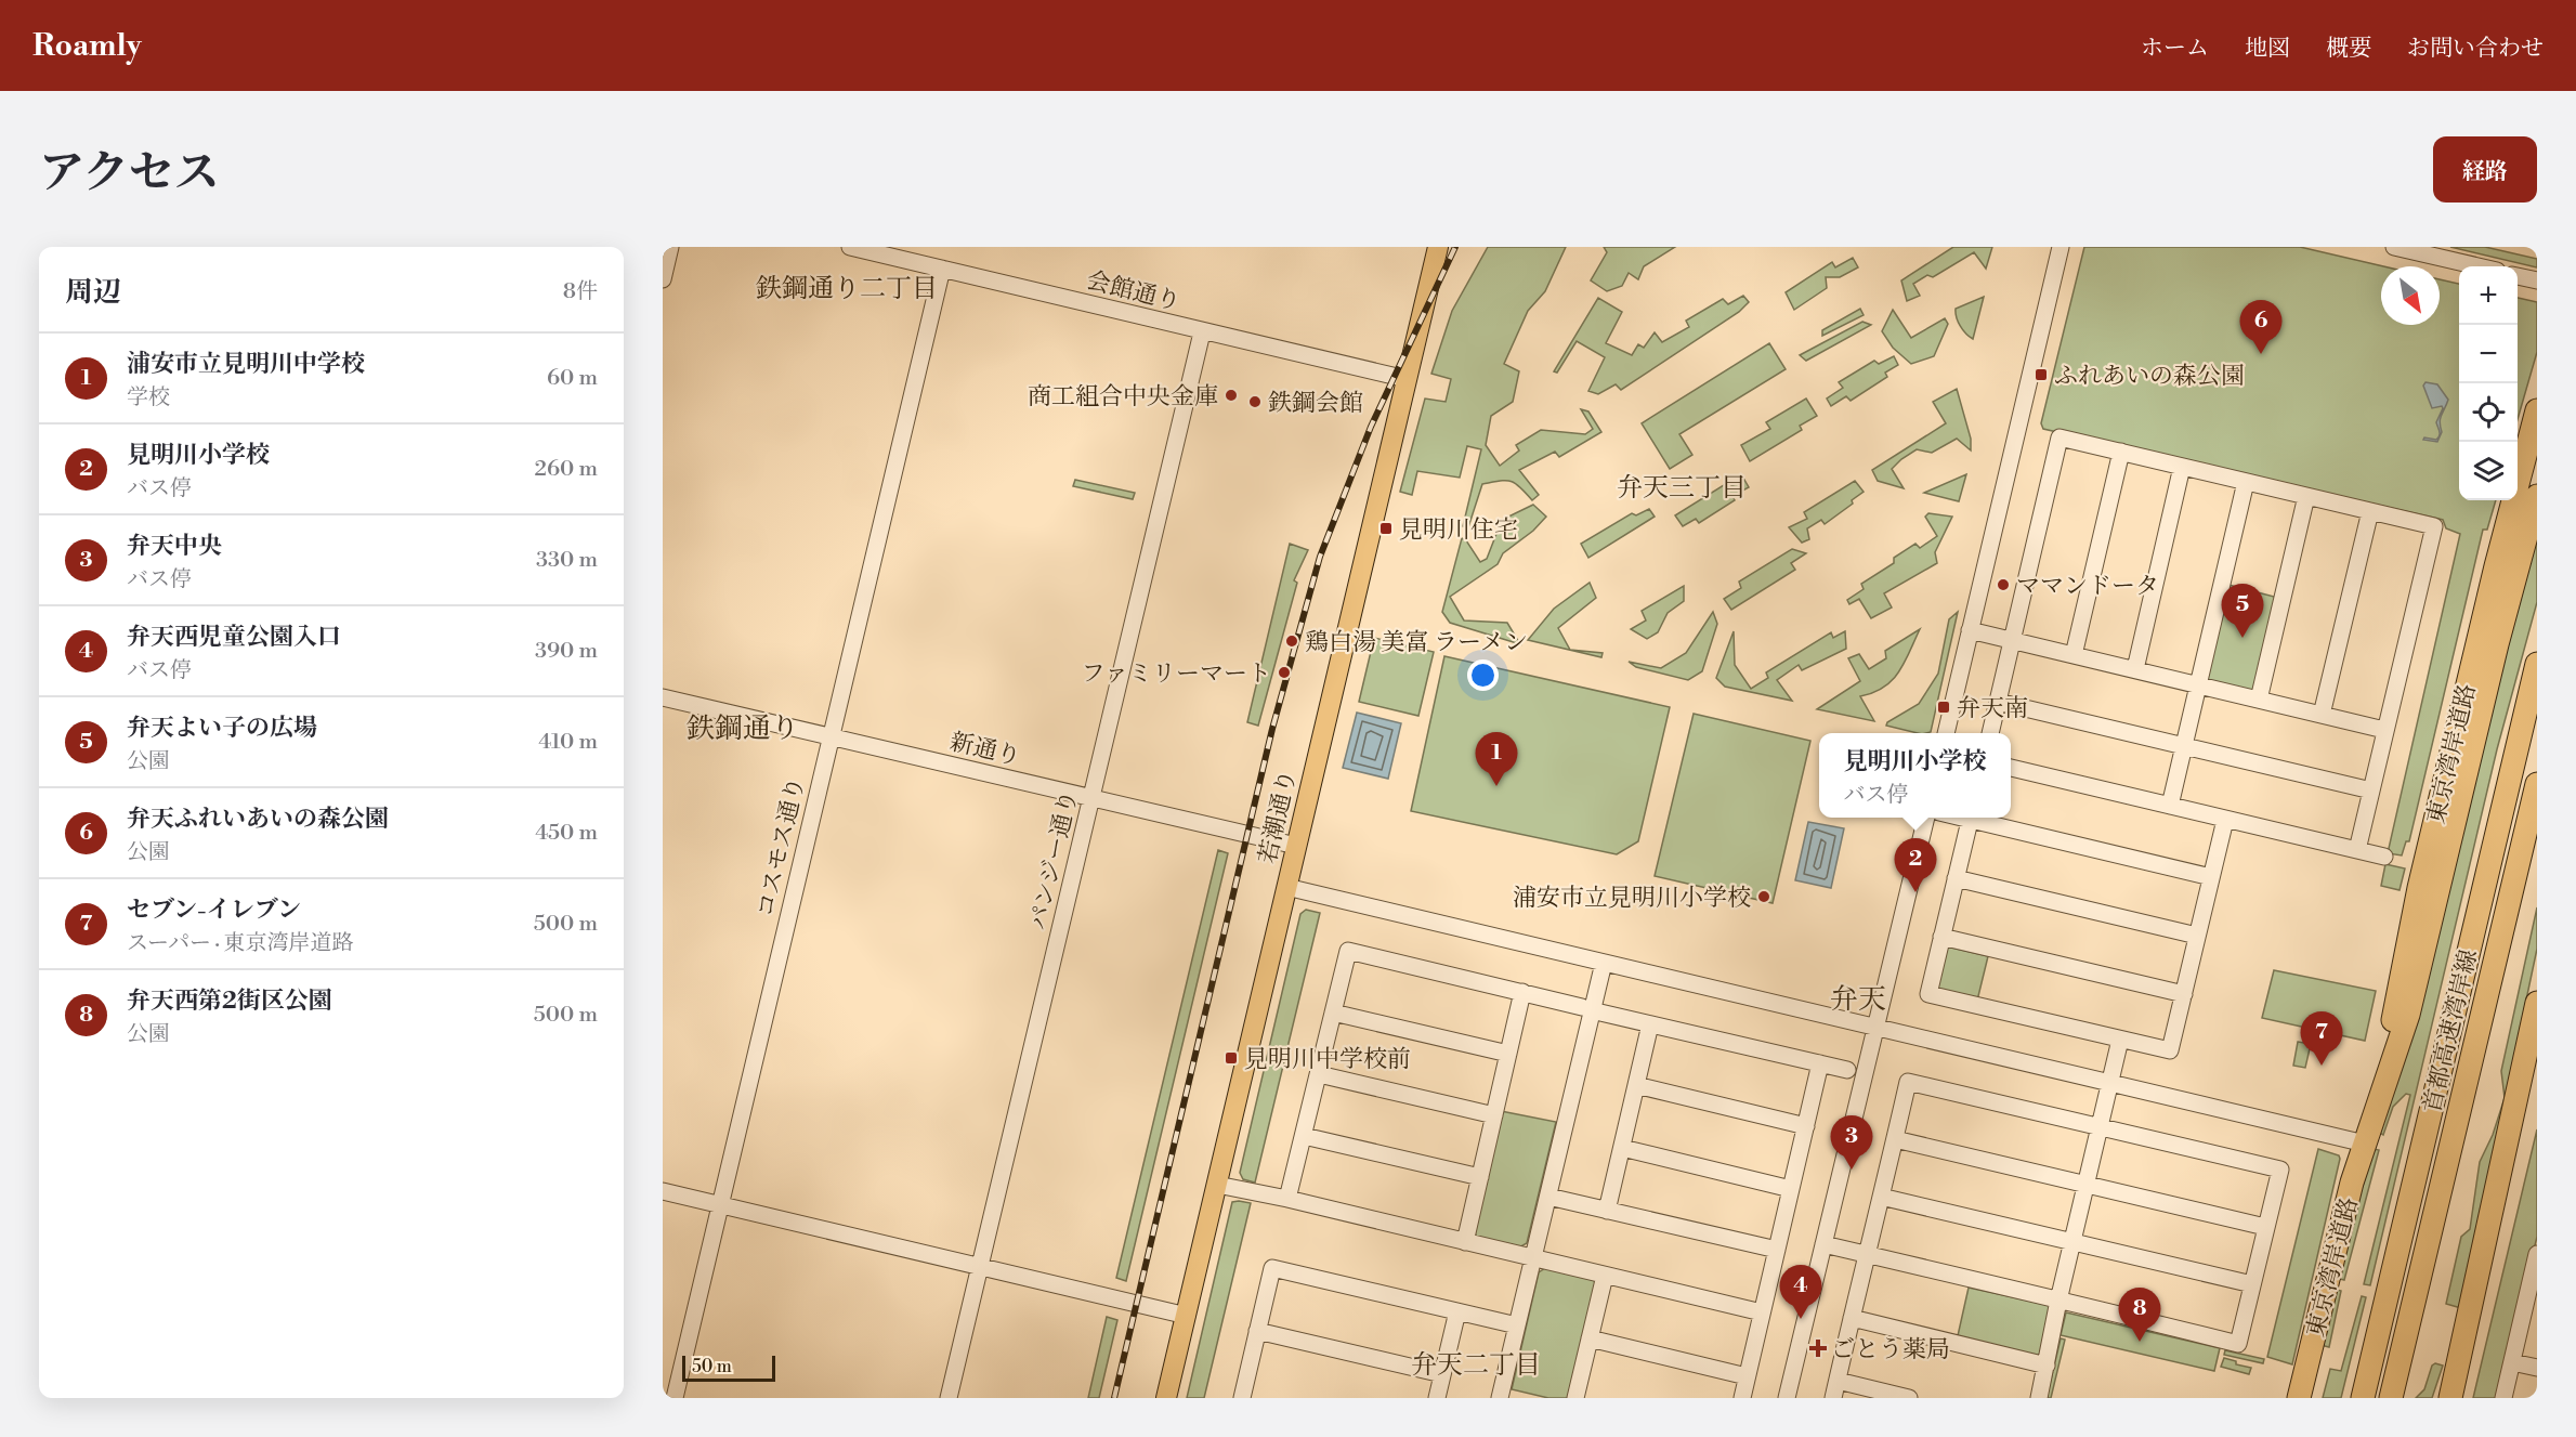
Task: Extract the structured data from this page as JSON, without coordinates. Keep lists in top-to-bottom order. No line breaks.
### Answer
{"streets":{"highway":["東京湾岸道路","首都高速湾岸線"],"main road":["若潮通り"],"street":["会館通り","新通り","コスモス通り","パンジー通り"]},"crossings":[["会館通り","若潮通り"],["会館通り","コスモス通り"],["会館通り","パンジー通り"],["新通り","若潮通り"],["新通り","コスモス通り"],["新通り","パンジー通り"]],"districts":["鉄鋼通り二丁目","弁天三丁目","鉄鋼通り","弁天","弁天二丁目"],"places":{"transit":["ふれあいの森公園","見明川住宅","弁天南","見明川中学校前"],"other":["商工組合中央金庫","鉄鋼会館","ママンドータ","鶏白湯 美富 ラーメン","ファミリーマート","浦安市立見明川小学校"],"health":["ごとう薬局"]},"scale_bar":"50 m","north":"bottom right","page":{"header":"Roamly","nav":["ホーム","地図","概要","お問い合わせ"],"title":"アクセス","buttons":"経路","heading":["周辺","8件"],"map_buttons":["+","−"],"pins":["6","5","1","2","7","3","4","8"],"list":[{"mark":"1","name":"浦安市立見明川中学校","note":"学校","value":"60 m"},{"mark":"2","name":"見明川小学校","note":"バス停","value":"260 m"},{"mark":"3","name":"弁天中央","note":"バス停","value":"330 m"},{"mark":"4","name":"弁天西児童公園入口","note":"バス停","value":"390 m"},{"mark":"5","name":"弁天よい子の広場","note":"公園","value":"410 m"},{"mark":"6","name":"弁天ふれいあいの森公園","note":"公園","value":"450 m"},{"mark":"7","name":"セブン-イレブン","note":"スーパー · 東京湾岸道路","value":"500 m"},{"mark":"8","name":"弁天西第2街区公園","note":"公園","value":"500 m"}],"popup":["見明川小学校","バス停"],"scale":"50 m"}}
